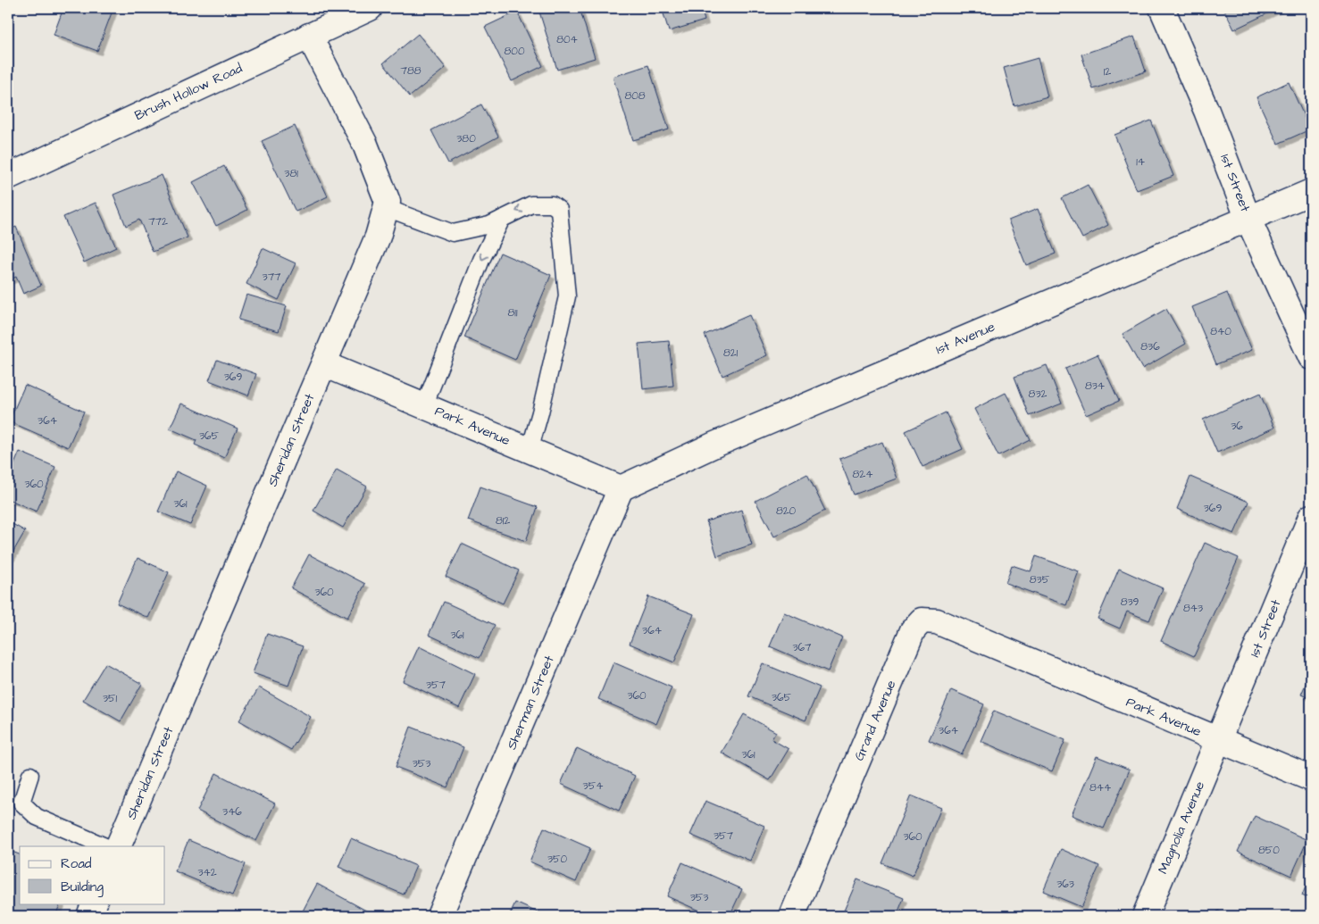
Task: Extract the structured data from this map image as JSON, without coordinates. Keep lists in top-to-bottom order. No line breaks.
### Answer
{"streets":{"street":["Brush Hollow Road","1st Street","1st Avenue","Park Avenue","Sheridan Street","Sherman Street","Grand Avenue","Magnolia Avenue"]},"crossings":[["1st Street","1st Avenue"],["1st Street","Park Avenue"],["1st Street","Magnolia Avenue"],["1st Avenue","Park Avenue"],["1st Avenue","Sherman Street"],["Park Avenue","Sheridan Street"],["Park Avenue","Sherman Street"],["Park Avenue","Grand Avenue"],["Park Avenue","Magnolia Avenue"]],"house_numbers":["804","800","788","12","808","380","14","381","772","377","811","840","836","821","369","834","832","364","36","365","824","360","361","369","820","812","835","360","839","843","364","361","367","357","360","365","351","364","361","353","354","844","346","357","360","850","350","342","363","353"],"legend":["Road","Building"]}
